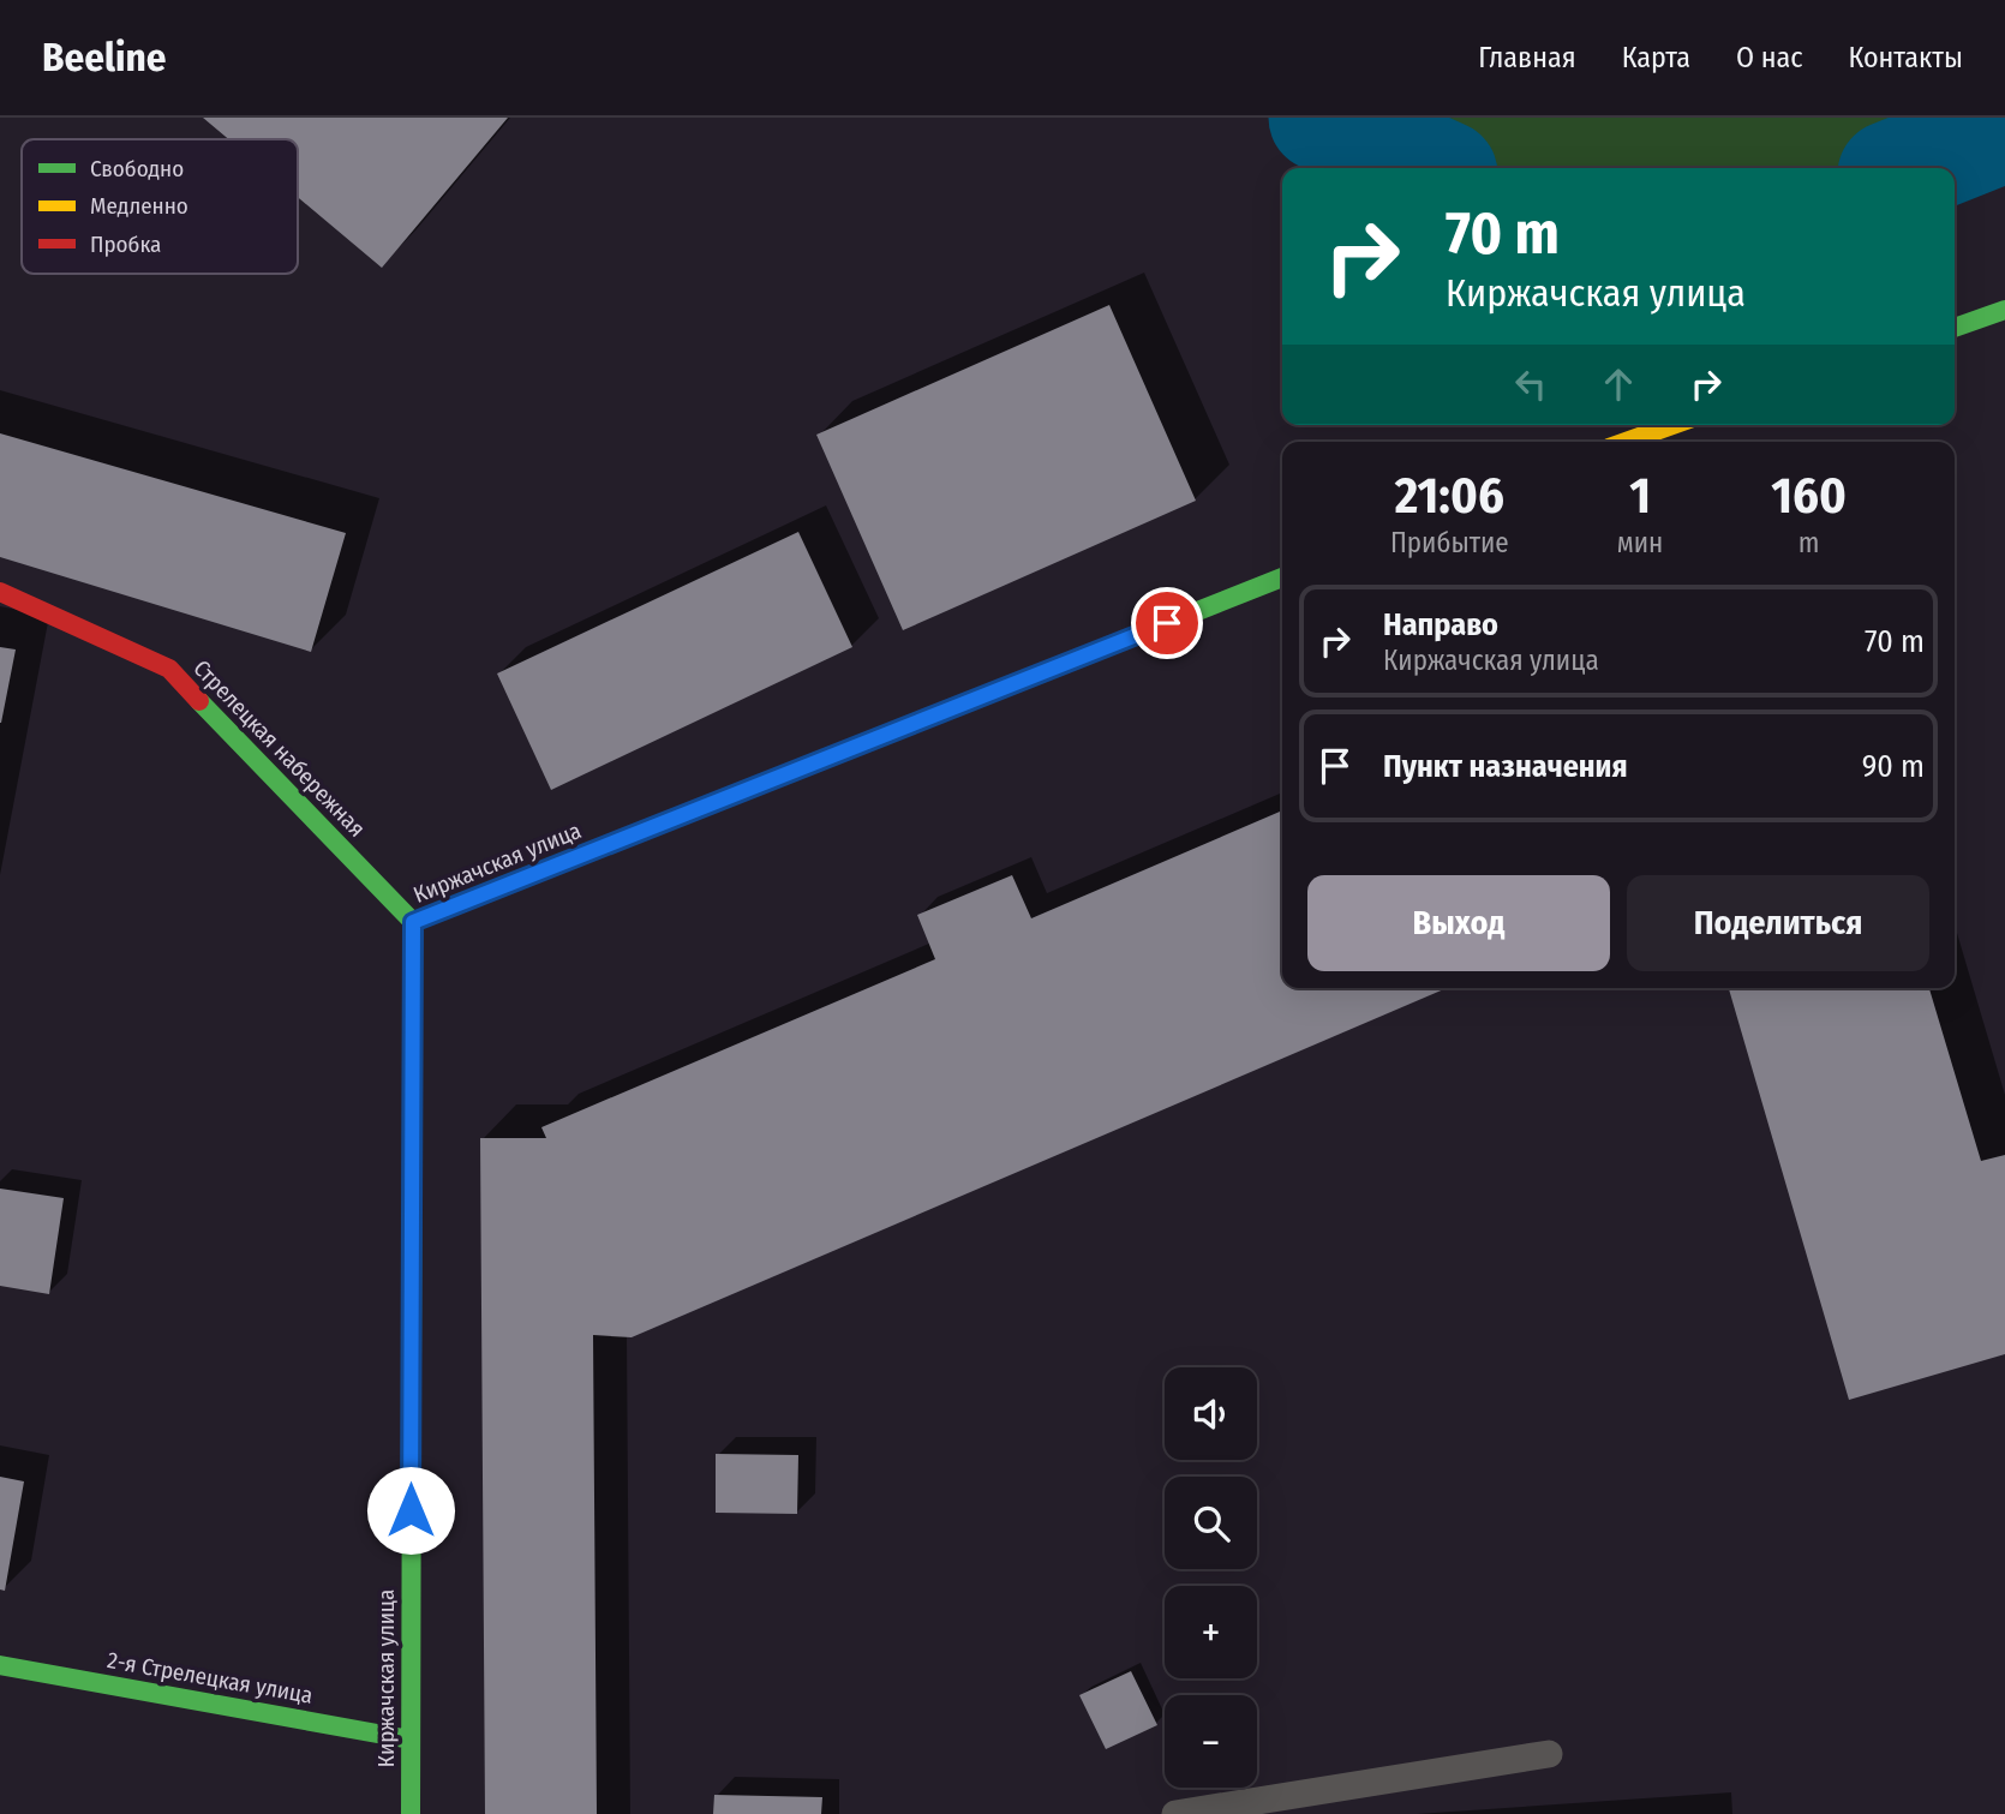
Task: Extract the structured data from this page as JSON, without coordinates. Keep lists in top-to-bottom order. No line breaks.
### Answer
{"streets":{"street":["Стрелецкая набережная","Киржачская улица","2-я Стрелецкая улица"]},"crossings":[["Стрелецкая набережная","Киржачская улица"],["Киржачская улица","2-я Стрелецкая улица"]],"legend":["Свободно","Медленно","Пробка"],"page":{"header":"Beeline","nav":["Главная","Карта","О нас","Контакты"],"turn":["70 m","Киржачская улица"],"eta":["21:06","Прибытие","1","мин","160","m"],"list":[{"name":"Направо","note":"Киржачская улица","value":"70 m"},{"name":"Пункт назначения","value":"90 m"}],"buttons":["Выход","Поделиться"],"map_buttons":["+","−"]}}
